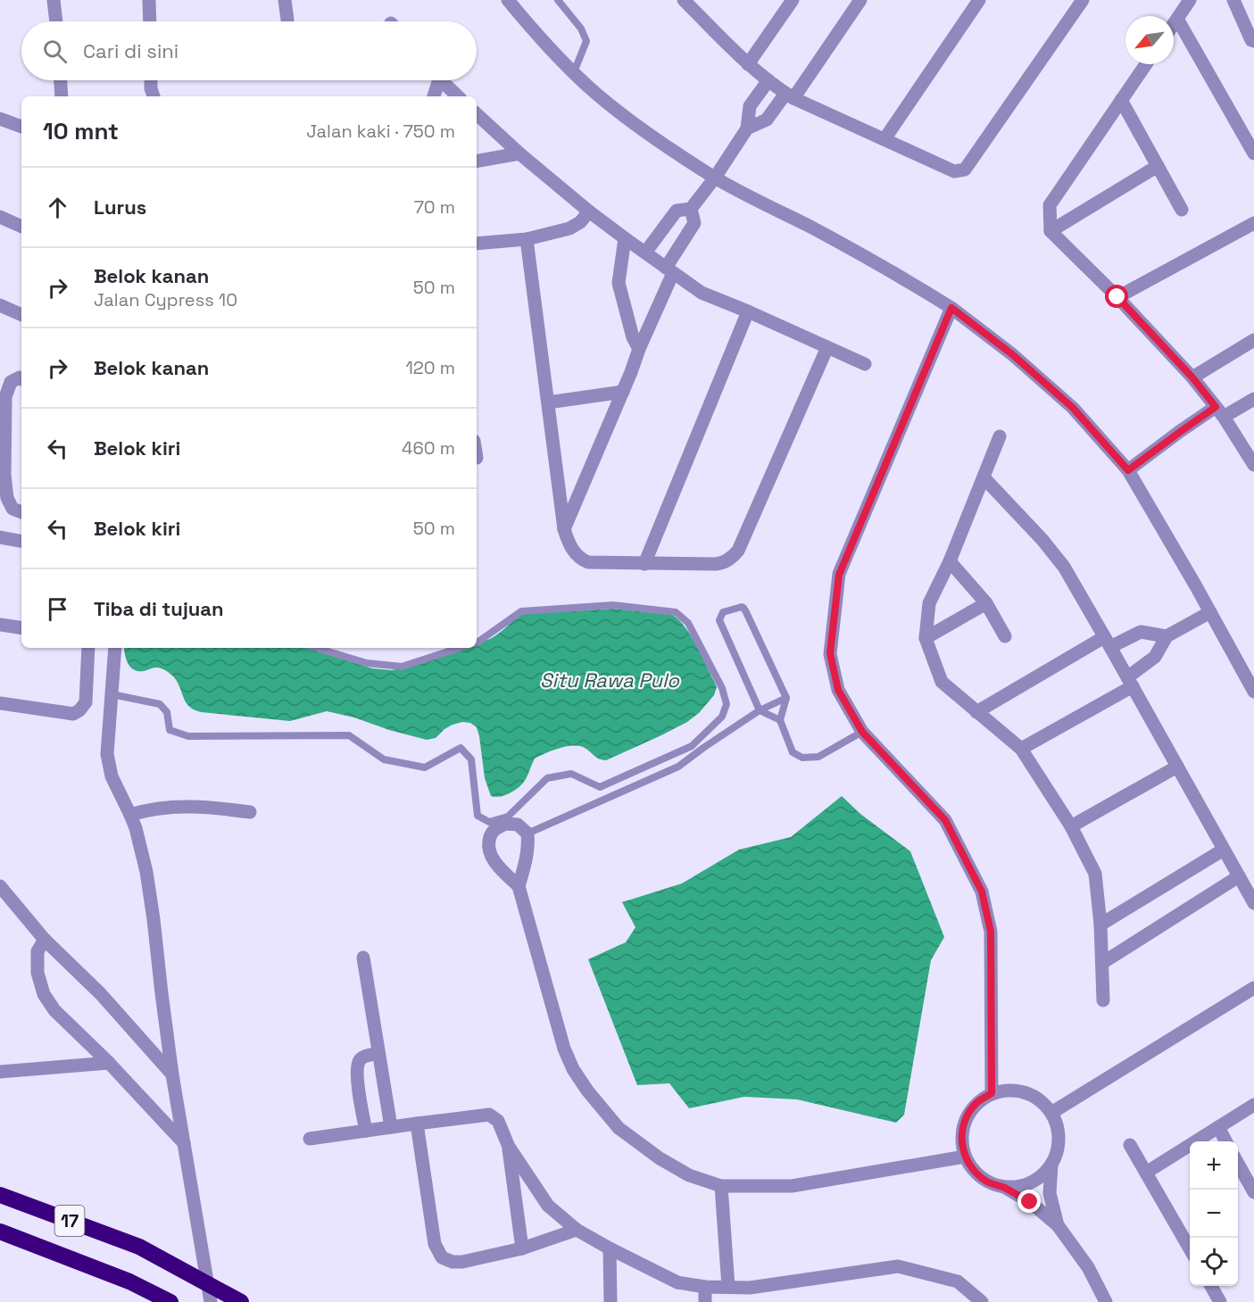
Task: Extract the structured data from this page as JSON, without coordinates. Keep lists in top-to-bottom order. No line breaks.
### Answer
{"streets":{"highway":["17"]},"water":["Situ Rawa Pulo"],"north":"bottom left","page":{"search":"Cari di sini","heading":["10 mnt","Jalan kaki · 750 m"],"list":[["Lurus","70 m"],["Belok kanan","Jalan Cypress 10","50 m"],["Belok kanan","120 m"],["Belok kiri","460 m"],["Belok kiri","50 m"],"Tiba di tujuan"],"map_buttons":["+","−"]}}
